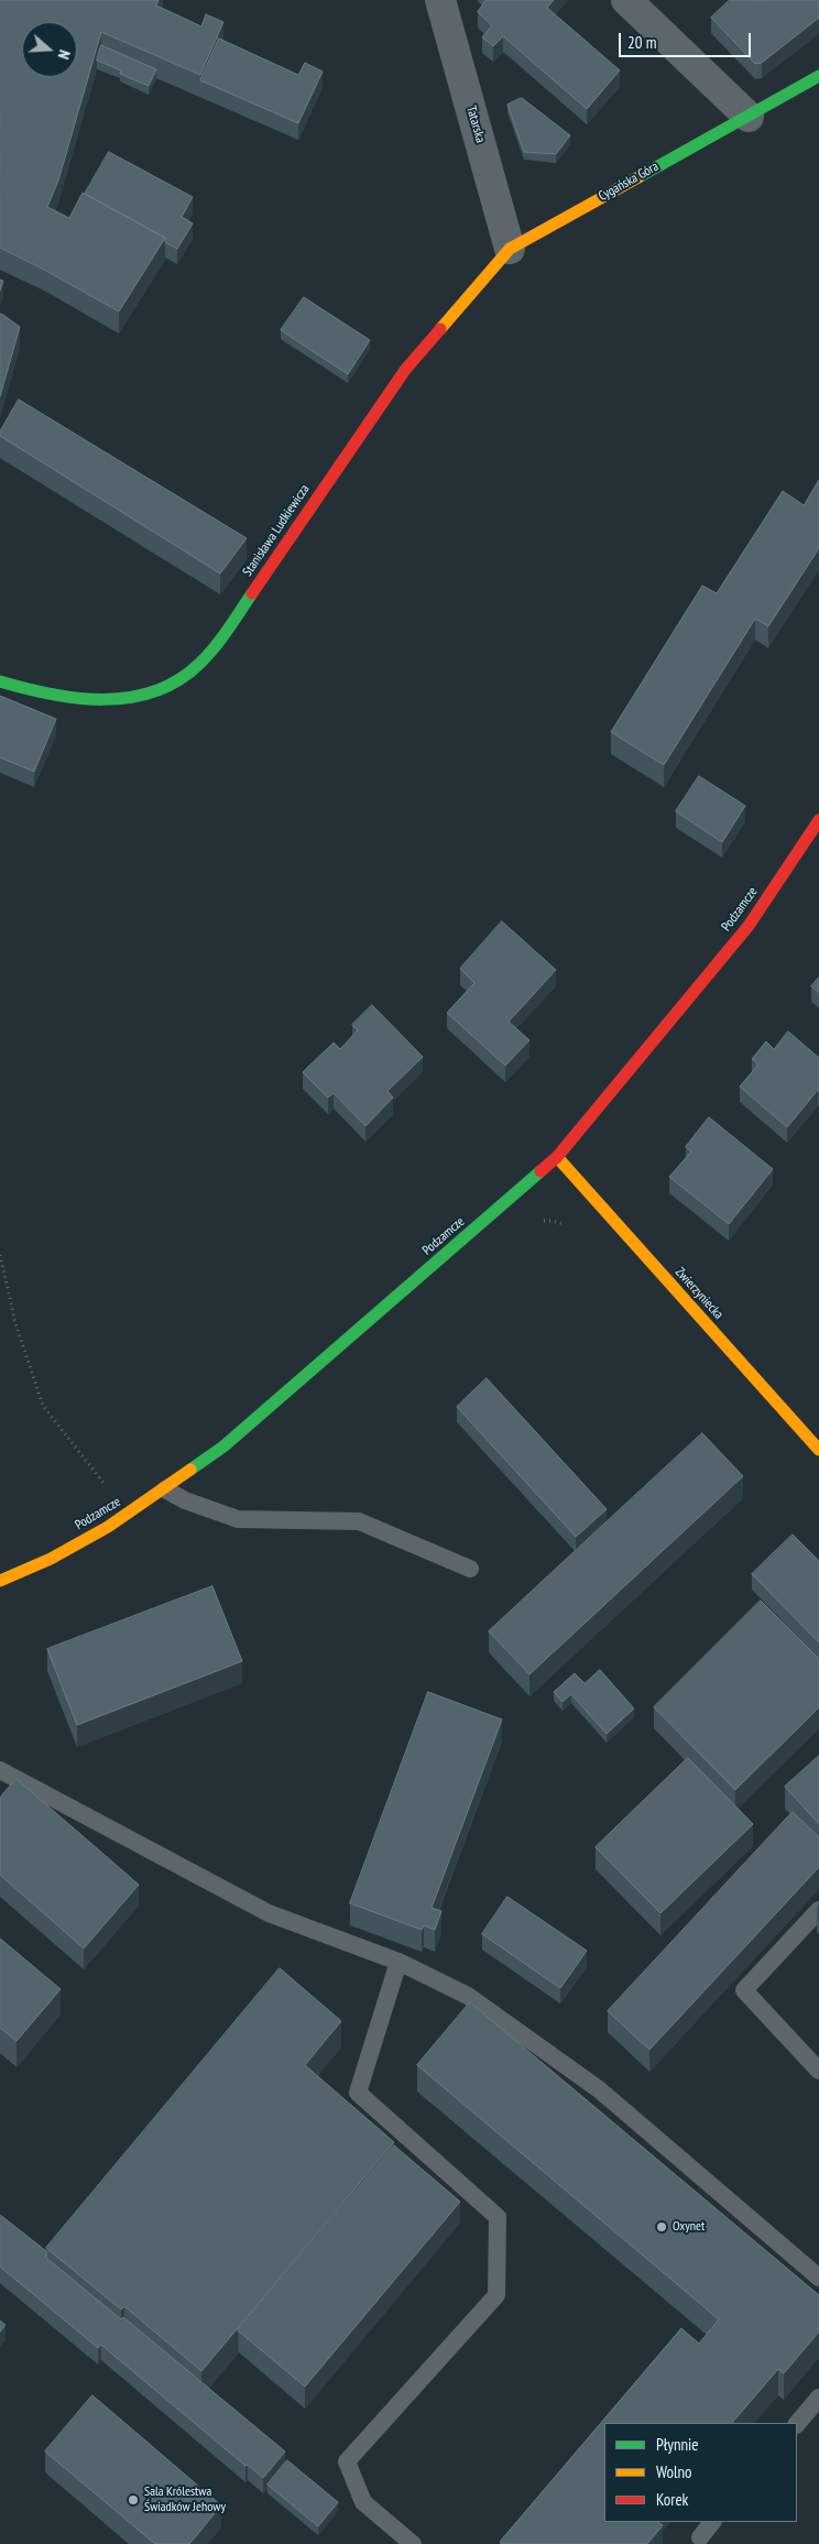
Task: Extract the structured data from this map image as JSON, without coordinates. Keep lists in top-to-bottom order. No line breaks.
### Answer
{"streets":{"street":["Tatarska","Cygańska Góra","Stanisława Ludkiewicza","Podzamcze","Zwierzyniecka"]},"crossings":[["Tatarska","Cygańska Góra"],["Tatarska","Stanisława Ludkiewicza"],["Cygańska Góra","Stanisława Ludkiewicza"],["Podzamcze","Zwierzyniecka"]],"places":["Oxynet","Sala Królestwa Świadków Jehowy"],"legend":["Płynnie","Wolno","Korek"],"scale_bar":"20 m","north":"right"}
